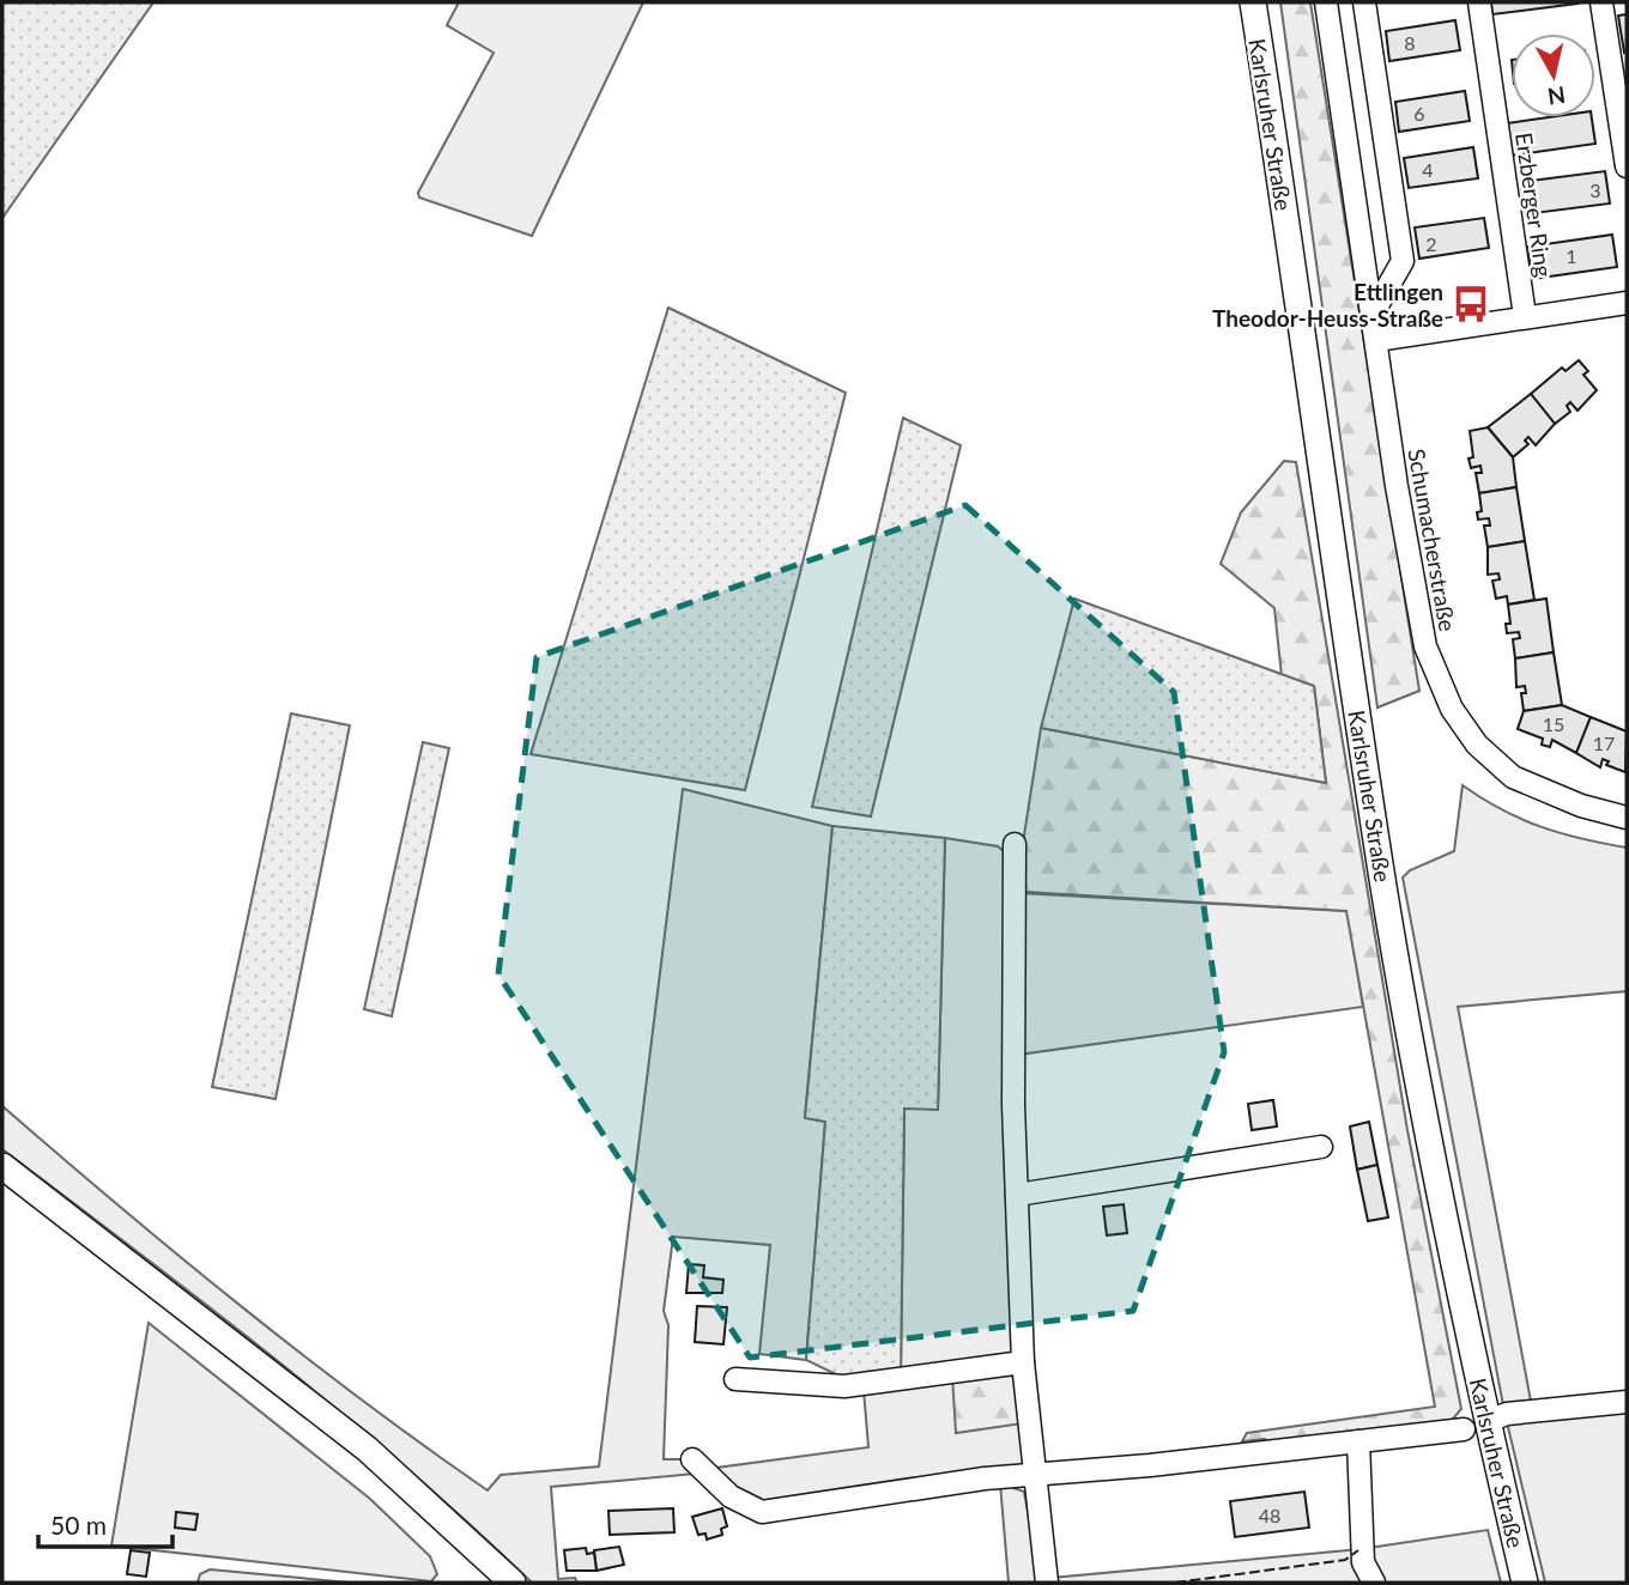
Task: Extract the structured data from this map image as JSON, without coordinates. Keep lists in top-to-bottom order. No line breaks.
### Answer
{"streets":{"main road":["Karlsruher Straße"],"street":["Erzberger Ring","Schumacherstraße"]},"places":{"bus stop":["Ettlingen Theodor-Heuss-Straße"]},"house_numbers":["8","6","4","3","2","1","15","17","48"],"scale_bar":"50 m","north":"bottom"}
